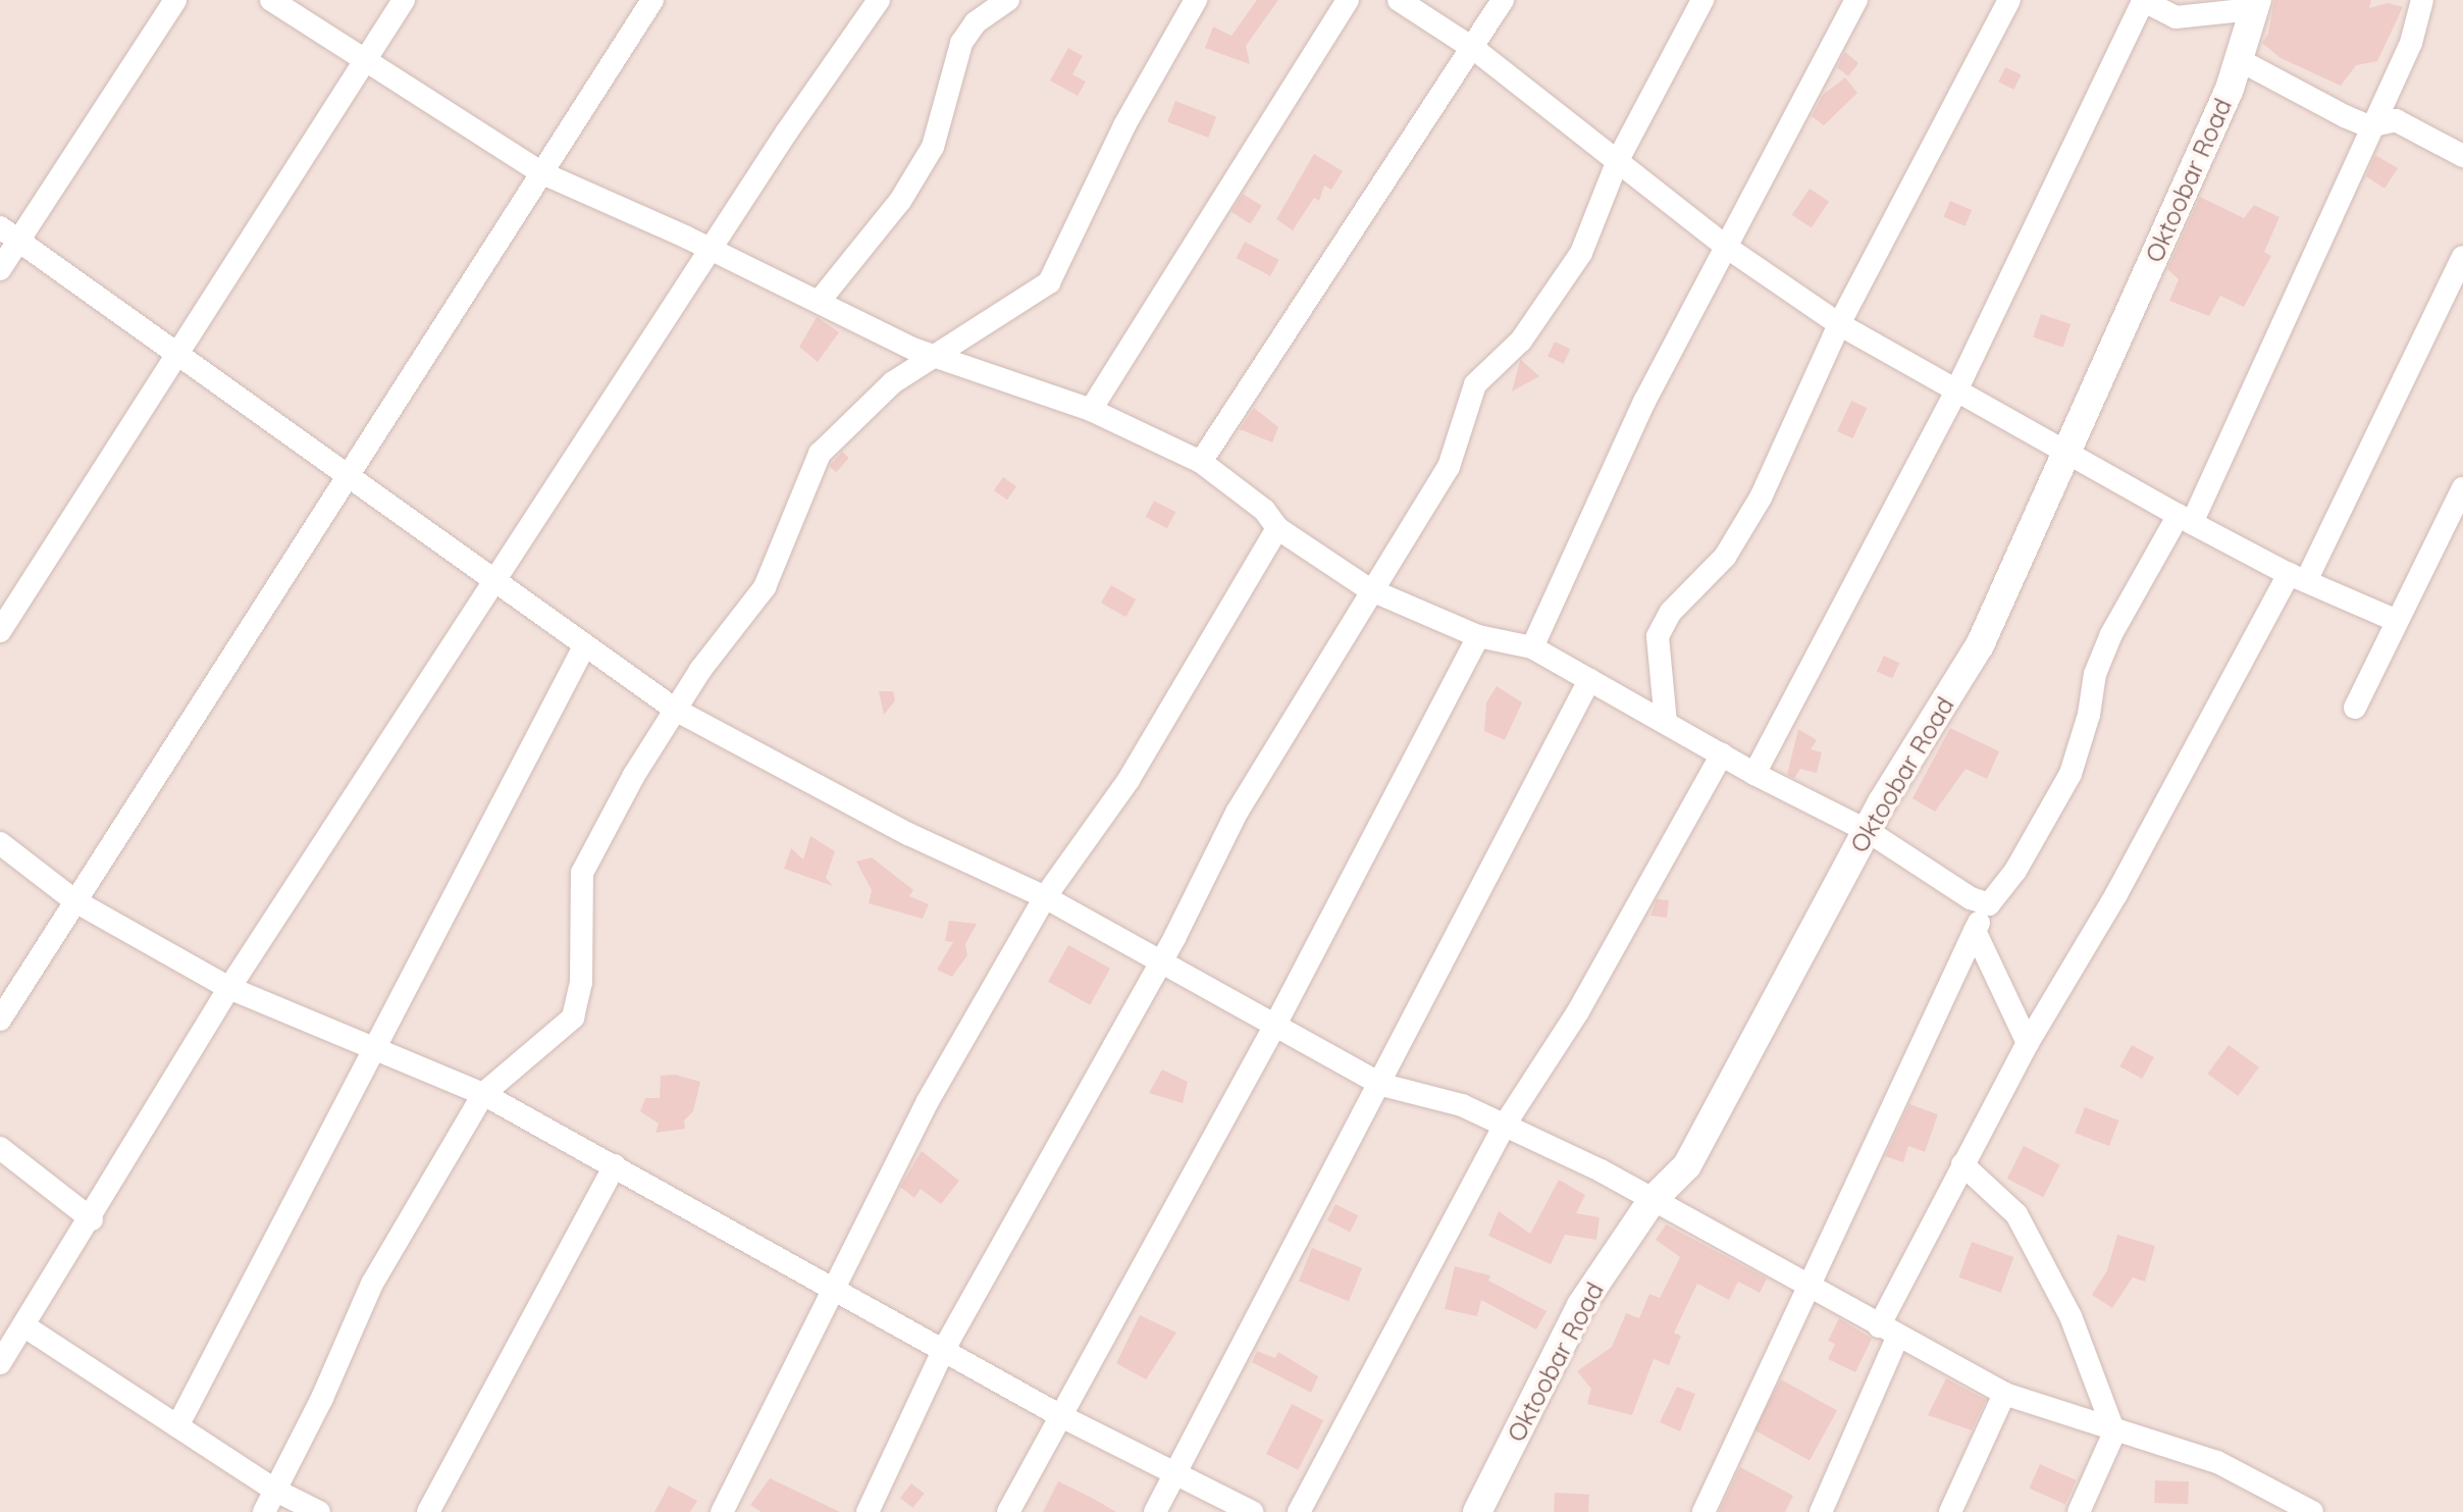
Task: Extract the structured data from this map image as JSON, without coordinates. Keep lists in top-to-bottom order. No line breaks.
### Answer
{"streets":{"street":["Oktoobar Road"]}}
